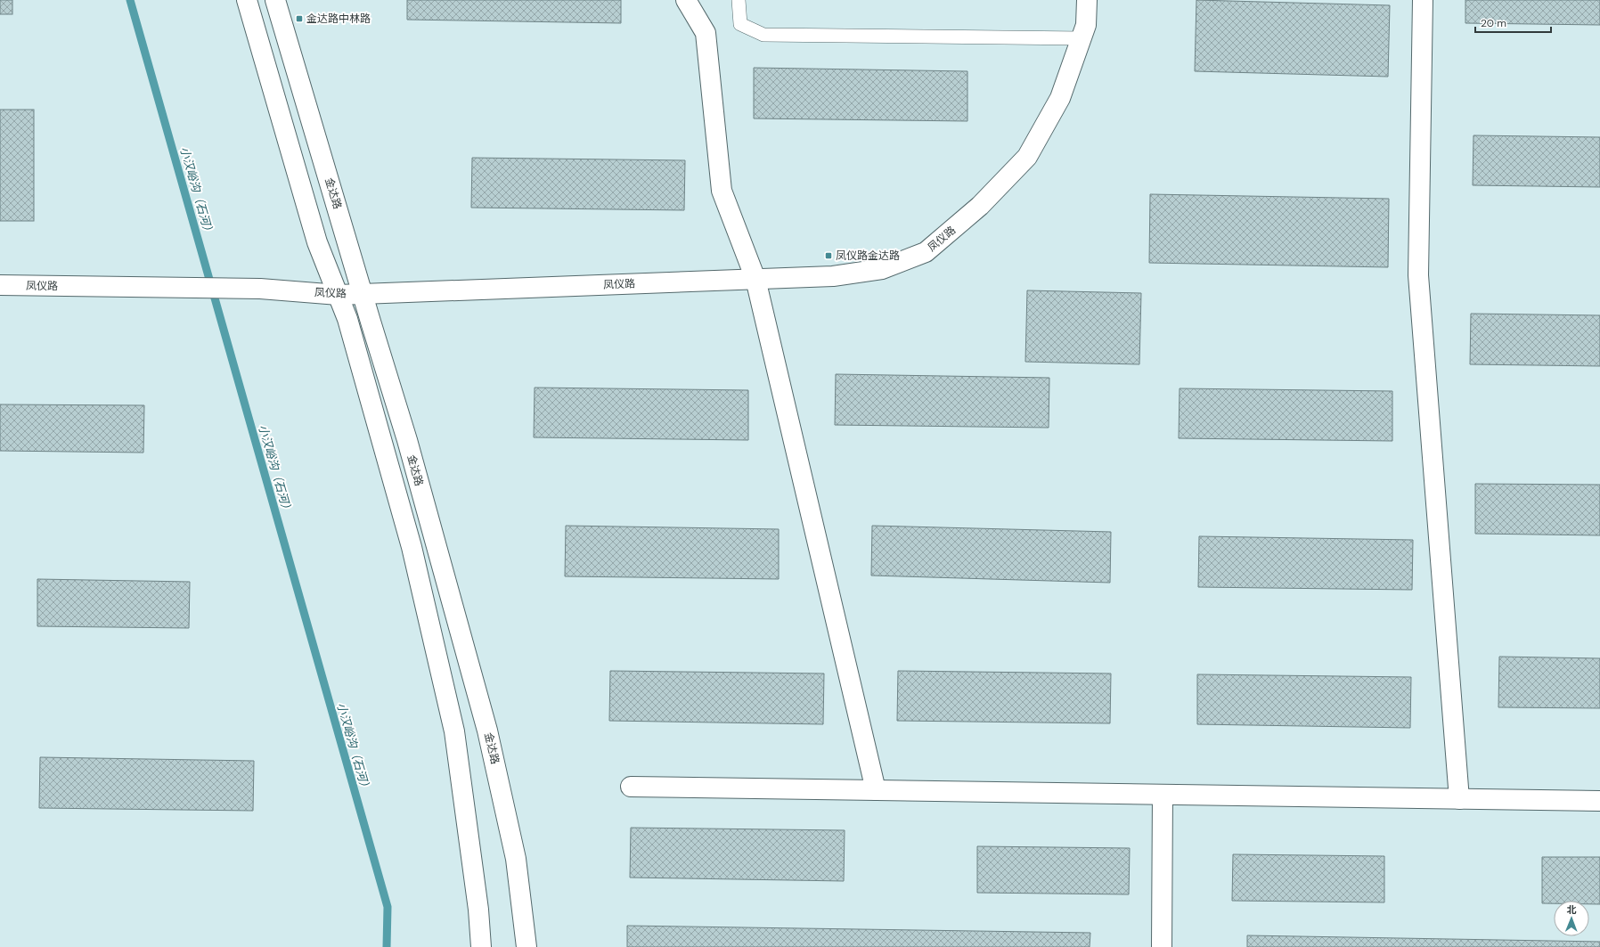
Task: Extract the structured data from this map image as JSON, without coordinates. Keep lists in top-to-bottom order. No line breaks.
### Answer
{"streets":{"street":["金达路","凤仪路"]},"crossings":[["金达路","凤仪路"]],"water":["小汉峪沟（石河）"],"places":{"transit":["金达路中林路","凤仪路金达路"]},"scale_bar":"20 m","north":"top"}
